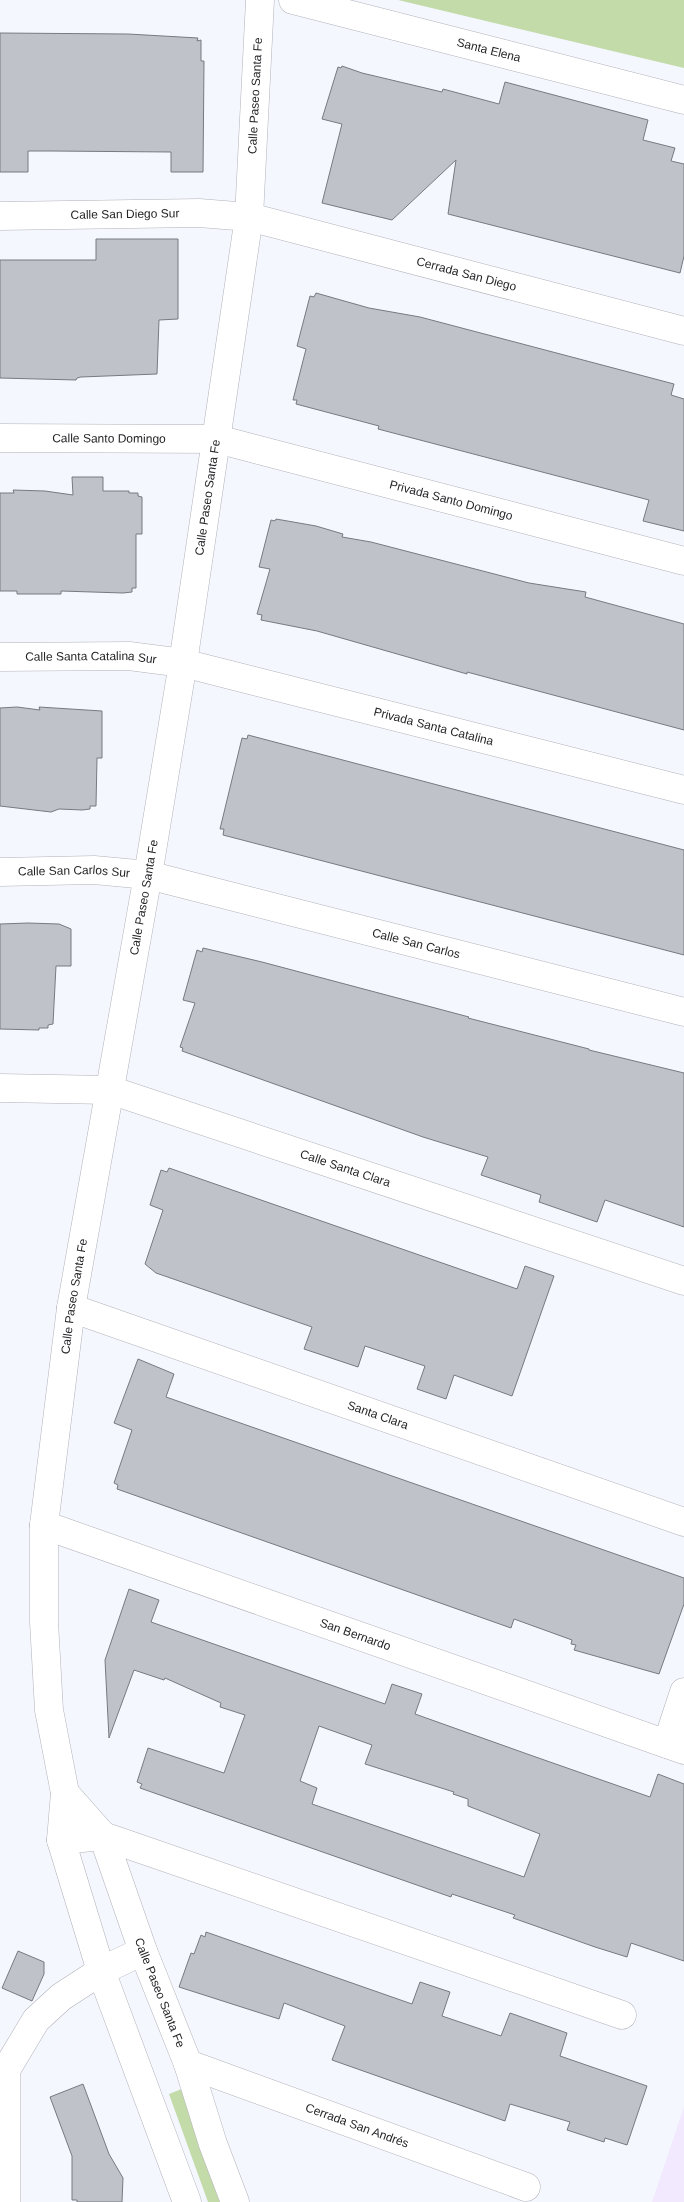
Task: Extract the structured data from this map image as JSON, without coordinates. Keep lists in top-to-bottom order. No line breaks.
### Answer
{"streets":{"street":["Santa Elena","Calle Paseo Santa Fe","Calle San Diego Sur","Cerrada San Diego","Calle Santo Domingo","Privada Santo Domingo","Calle Santa Catalina Sur","Privada Santa Catalina","Calle San Carlos Sur","Calle San Carlos","Calle Santa Clara","Santa Clara","San Bernardo","Cerrada San Andrés"]},"crossings":[["Calle Paseo Santa Fe","Calle San Diego Sur"],["Calle Paseo Santa Fe","Cerrada San Diego"],["Calle Paseo Santa Fe","Calle Santo Domingo"],["Calle Paseo Santa Fe","Privada Santo Domingo"],["Calle Paseo Santa Fe","Calle Santa Catalina Sur"],["Calle Paseo Santa Fe","Privada Santa Catalina"],["Calle Paseo Santa Fe","Calle San Carlos Sur"],["Calle Paseo Santa Fe","Calle San Carlos"],["Calle Paseo Santa Fe","Calle Santa Clara"],["Calle Paseo Santa Fe","Santa Clara"],["Calle Paseo Santa Fe","San Bernardo"],["Calle Paseo Santa Fe","Cerrada San Andrés"],["Calle San Diego Sur","Cerrada San Diego"],["Calle Santo Domingo","Privada Santo Domingo"],["Calle Santa Catalina Sur","Privada Santa Catalina"],["Calle San Carlos Sur","Calle San Carlos"]]}
